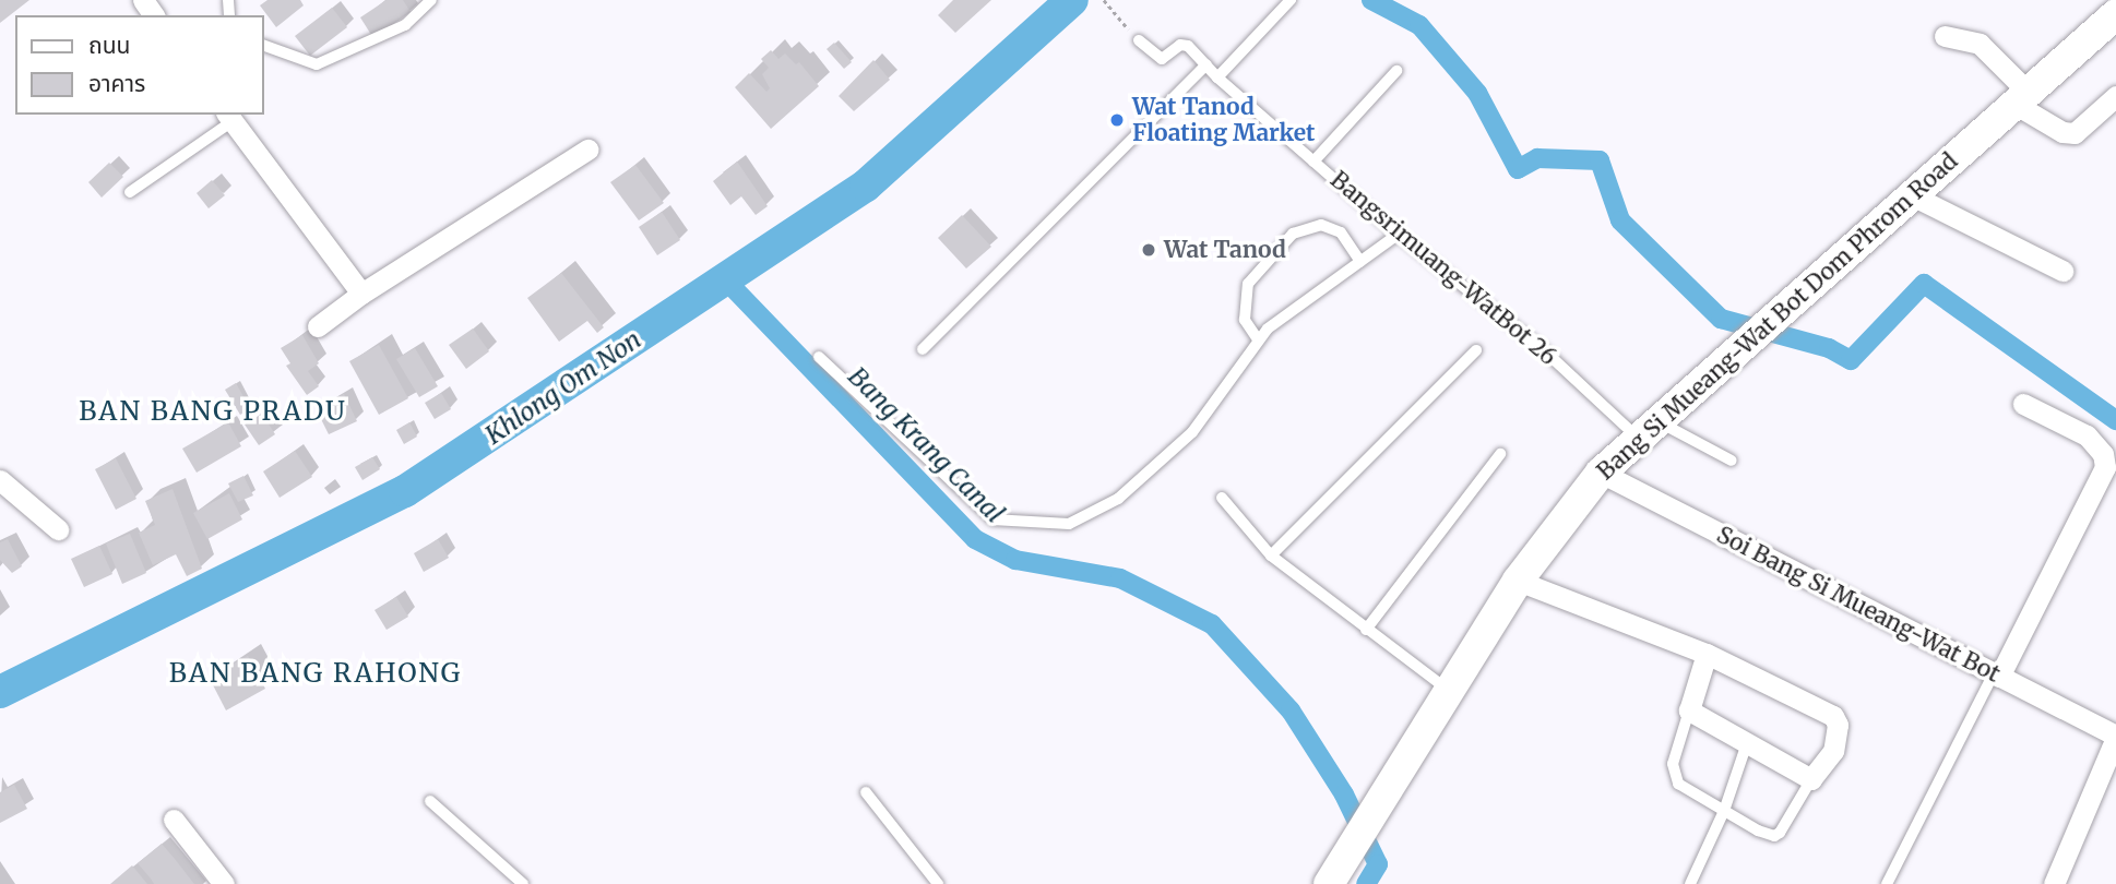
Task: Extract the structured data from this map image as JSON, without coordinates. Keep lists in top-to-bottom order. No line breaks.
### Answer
{"streets":{"street":["Bang Si Mueang-Wat Bot Dom Phrom Road","Soi Bang Si Mueang-Wat Bot"],"lane":["Bangsrimuang-WatBot 26"]},"crossings":[["Bangsrimuang-WatBot 26","Bang Si Mueang-Wat Bot Dom Phrom Road"],["Bang Si Mueang-Wat Bot Dom Phrom Road","Soi Bang Si Mueang-Wat Bot"]],"districts":["BAN BANG PRADU","BAN BANG RAHONG"],"water":["Khlong Om Non","Bang Krang Canal"],"places":["Wat Tanod Floating Market","Wat Tanod"],"legend":["ถนน","อาคาร"]}
